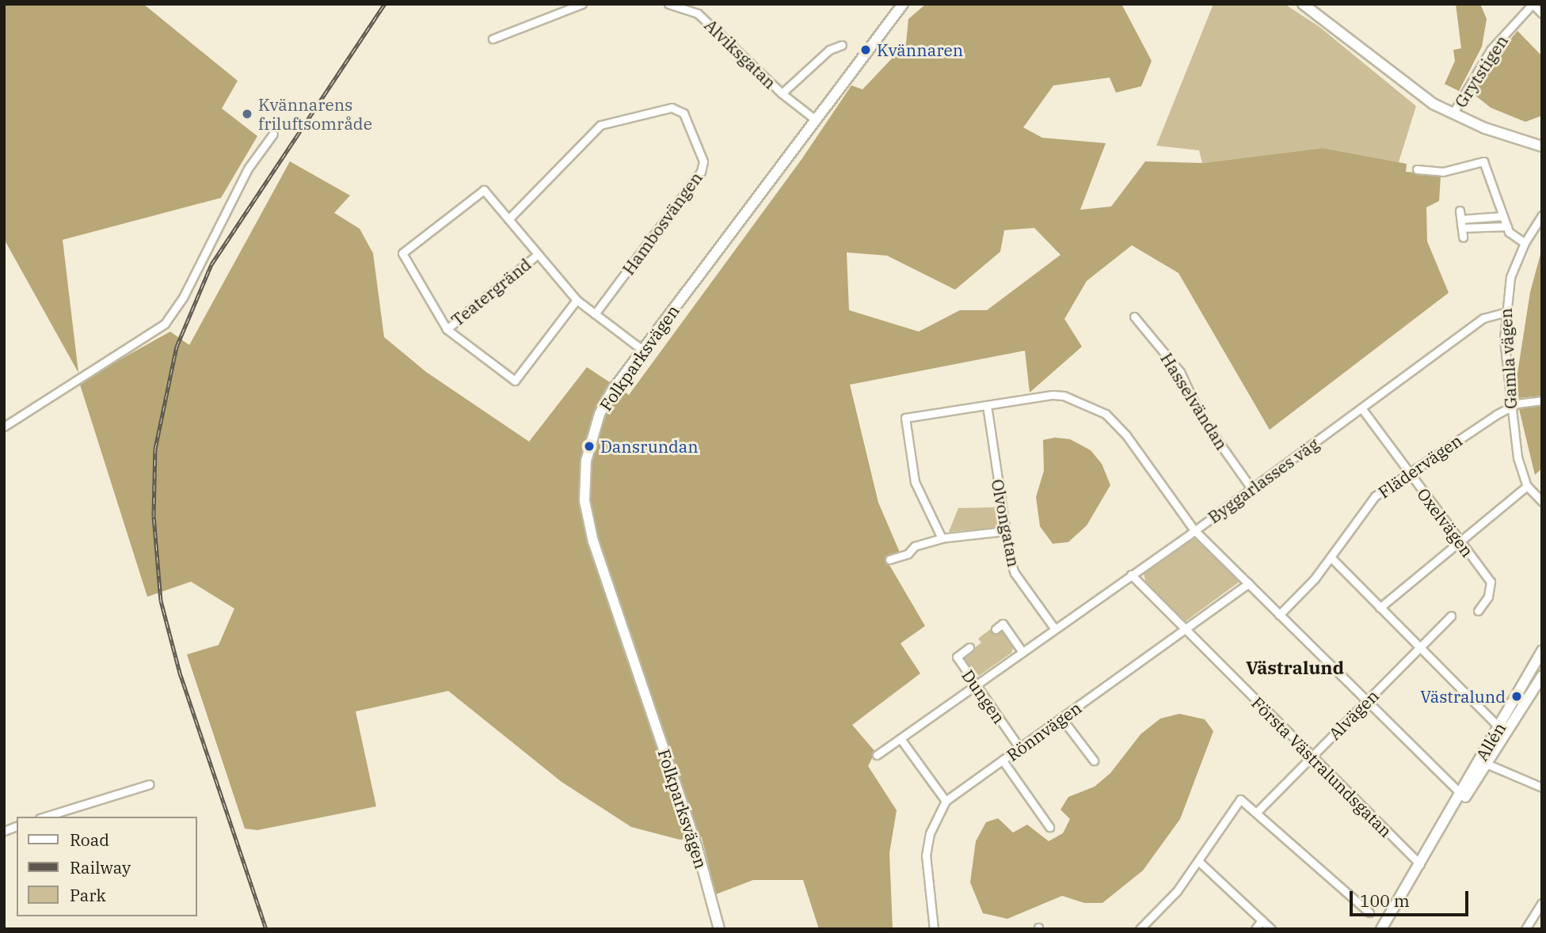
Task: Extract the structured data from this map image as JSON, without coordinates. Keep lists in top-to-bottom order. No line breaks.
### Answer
{"streets":{"main road":["Folkparksvägen","Allén"],"street":["Alviksgatan","Grytstigen","Hambosvängen","Teatergränd","Gamla vägen","Hasselvändan","Flädervägen","Byggarlasses väg","Oxelvägen","Olvongatan","Dungen","Alvägen","Rönnvägen","Första Västralundsgatan"]},"crossings":[["Alviksgatan","Folkparksvägen"],["Gamla vägen","Flädervägen"],["Gamla vägen","Byggarlasses väg"],["Hasselvändan","Byggarlasses väg"],["Flädervägen","Oxelvägen"],["Byggarlasses väg","Oxelvägen"],["Byggarlasses väg","Olvongatan"],["Byggarlasses väg","Dungen"],["Byggarlasses väg","Första Västralundsgatan"],["Dungen","Rönnvägen"],["Alvägen","Första Västralundsgatan"],["Rönnvägen","Första Västralundsgatan"],["Allén","Första Västralundsgatan"]],"districts":["Västralund"],"places":["Kvännaren","Kvännarens friluftsområde","Dansrundan","Västralund"],"legend":["Road","Railway","Park"],"scale_bar":"100 m"}
